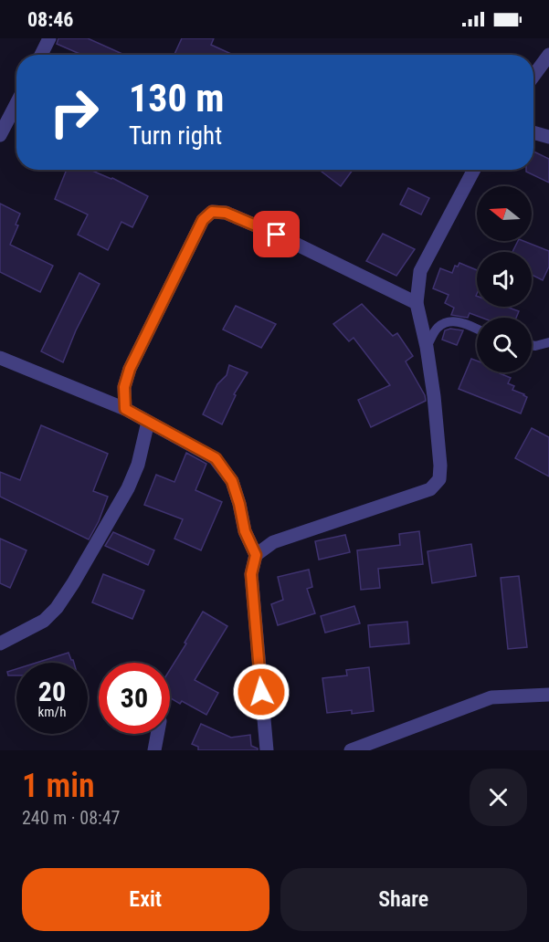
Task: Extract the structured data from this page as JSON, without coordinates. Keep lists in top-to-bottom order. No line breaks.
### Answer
{"north":"left","page":{"status":"08:46","turn":["130 m","Turn right"],"speed":"20 km/h","limit":"30","heading":["1 min","240 m · 08:47"],"buttons":["Exit","Share"]}}
